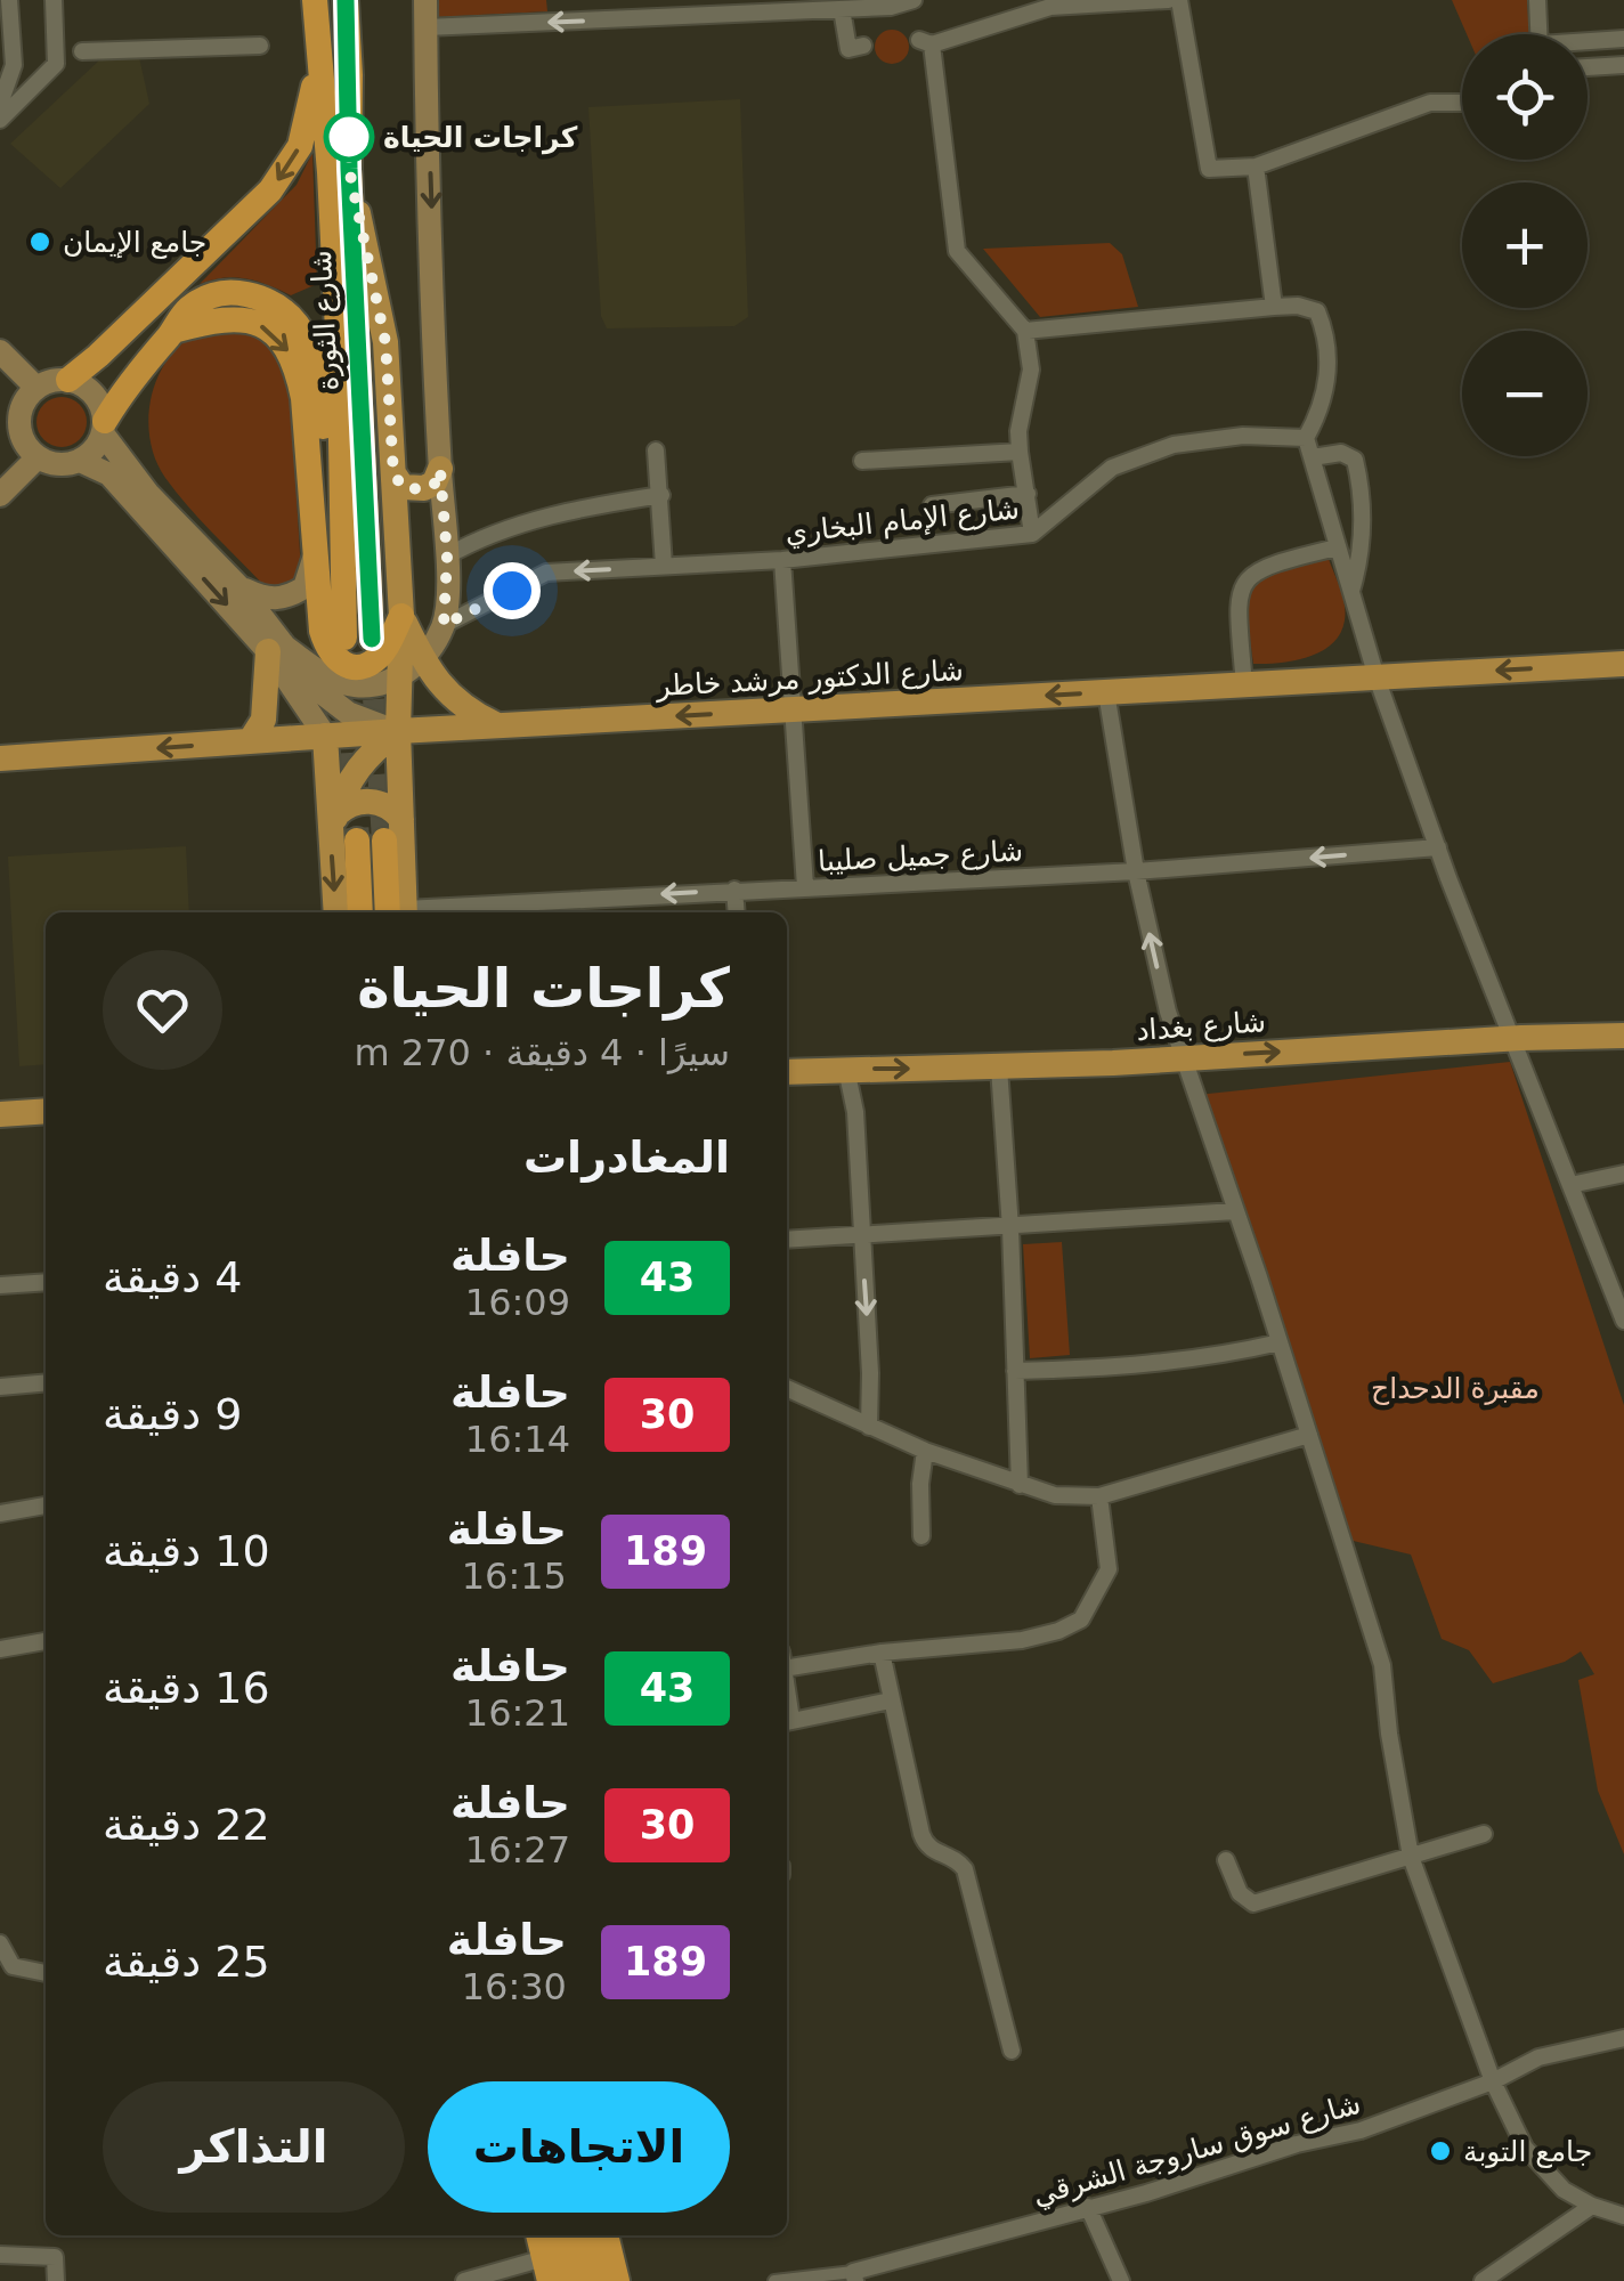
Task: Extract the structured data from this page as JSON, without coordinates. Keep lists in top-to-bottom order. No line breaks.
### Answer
{"streets":{"highway":["شارع الثورة"],"main road":["شارع الدكتور مرشد خاطر","شارع بغداد"],"street":["شارع الإمام البخاري","شارع جميل صليبا","شارع سوق ساروجة الشرقي"]},"one_way":["شارع الدكتور مرشد خاطر","شارع جميل صليبا","شارع بغداد"],"parks":["مقبرة الدحداح"],"places":["كراجات الحياة","جامع الإيمان","جامع التوبة"],"lines":["bus line 43"],"page":{"map_buttons":["+","−"],"heading":[["كراجات الحياة","سيرًا · 4 دقيقة · 270 m"],"المغادرات"],"list":[{"mark":"43","name":"حافلة","note":"16:09","value":"4 دقيقة"},{"mark":"30","name":"حافلة","note":"16:14","value":"9 دقيقة"},{"mark":"189","name":"حافلة","note":"16:15","value":"10 دقيقة"},{"mark":"43","name":"حافلة","note":"16:21","value":"16 دقيقة"},{"mark":"30","name":"حافلة","note":"16:27","value":"22 دقيقة"},{"mark":"189","name":"حافلة","note":"16:30","value":"25 دقيقة"}],"buttons":["الاتجاهات","التذاكر"]}}
